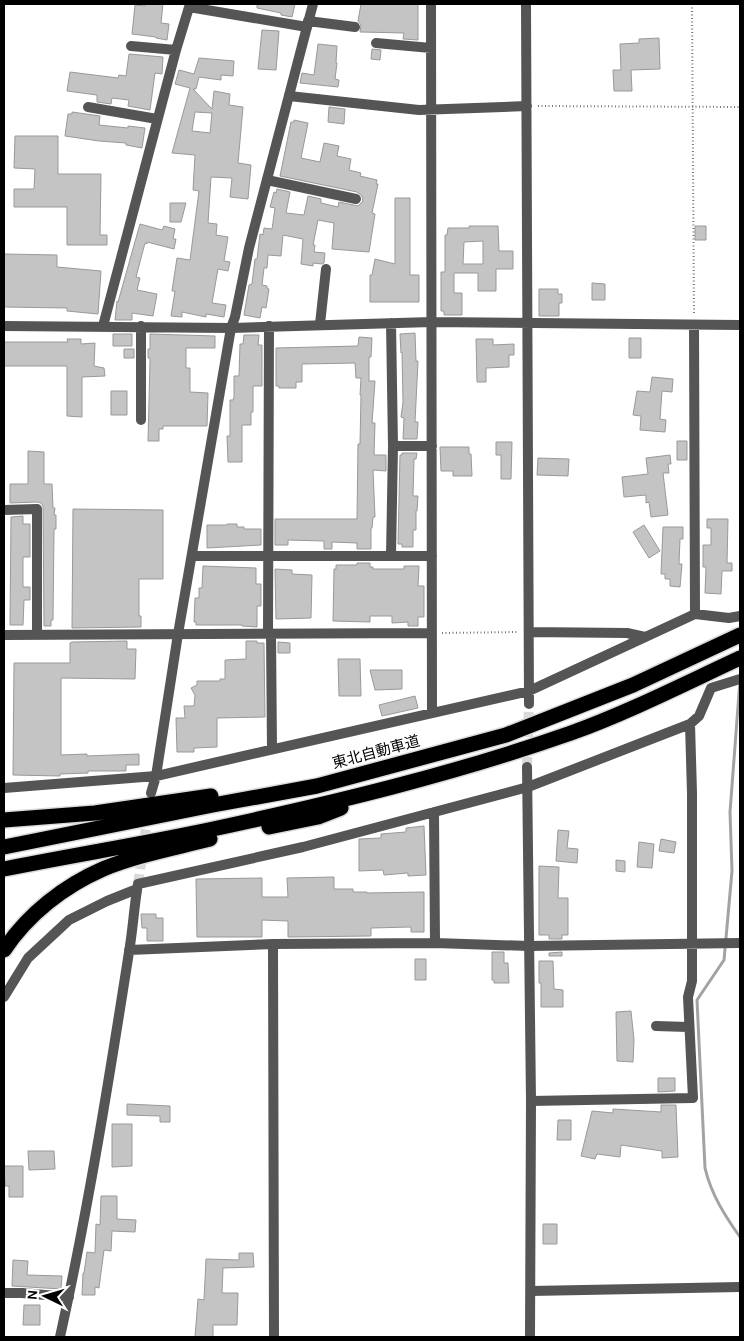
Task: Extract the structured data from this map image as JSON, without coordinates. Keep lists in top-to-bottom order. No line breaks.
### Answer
{"streets":{"highway":["東北自動車道"]},"north":"left"}
